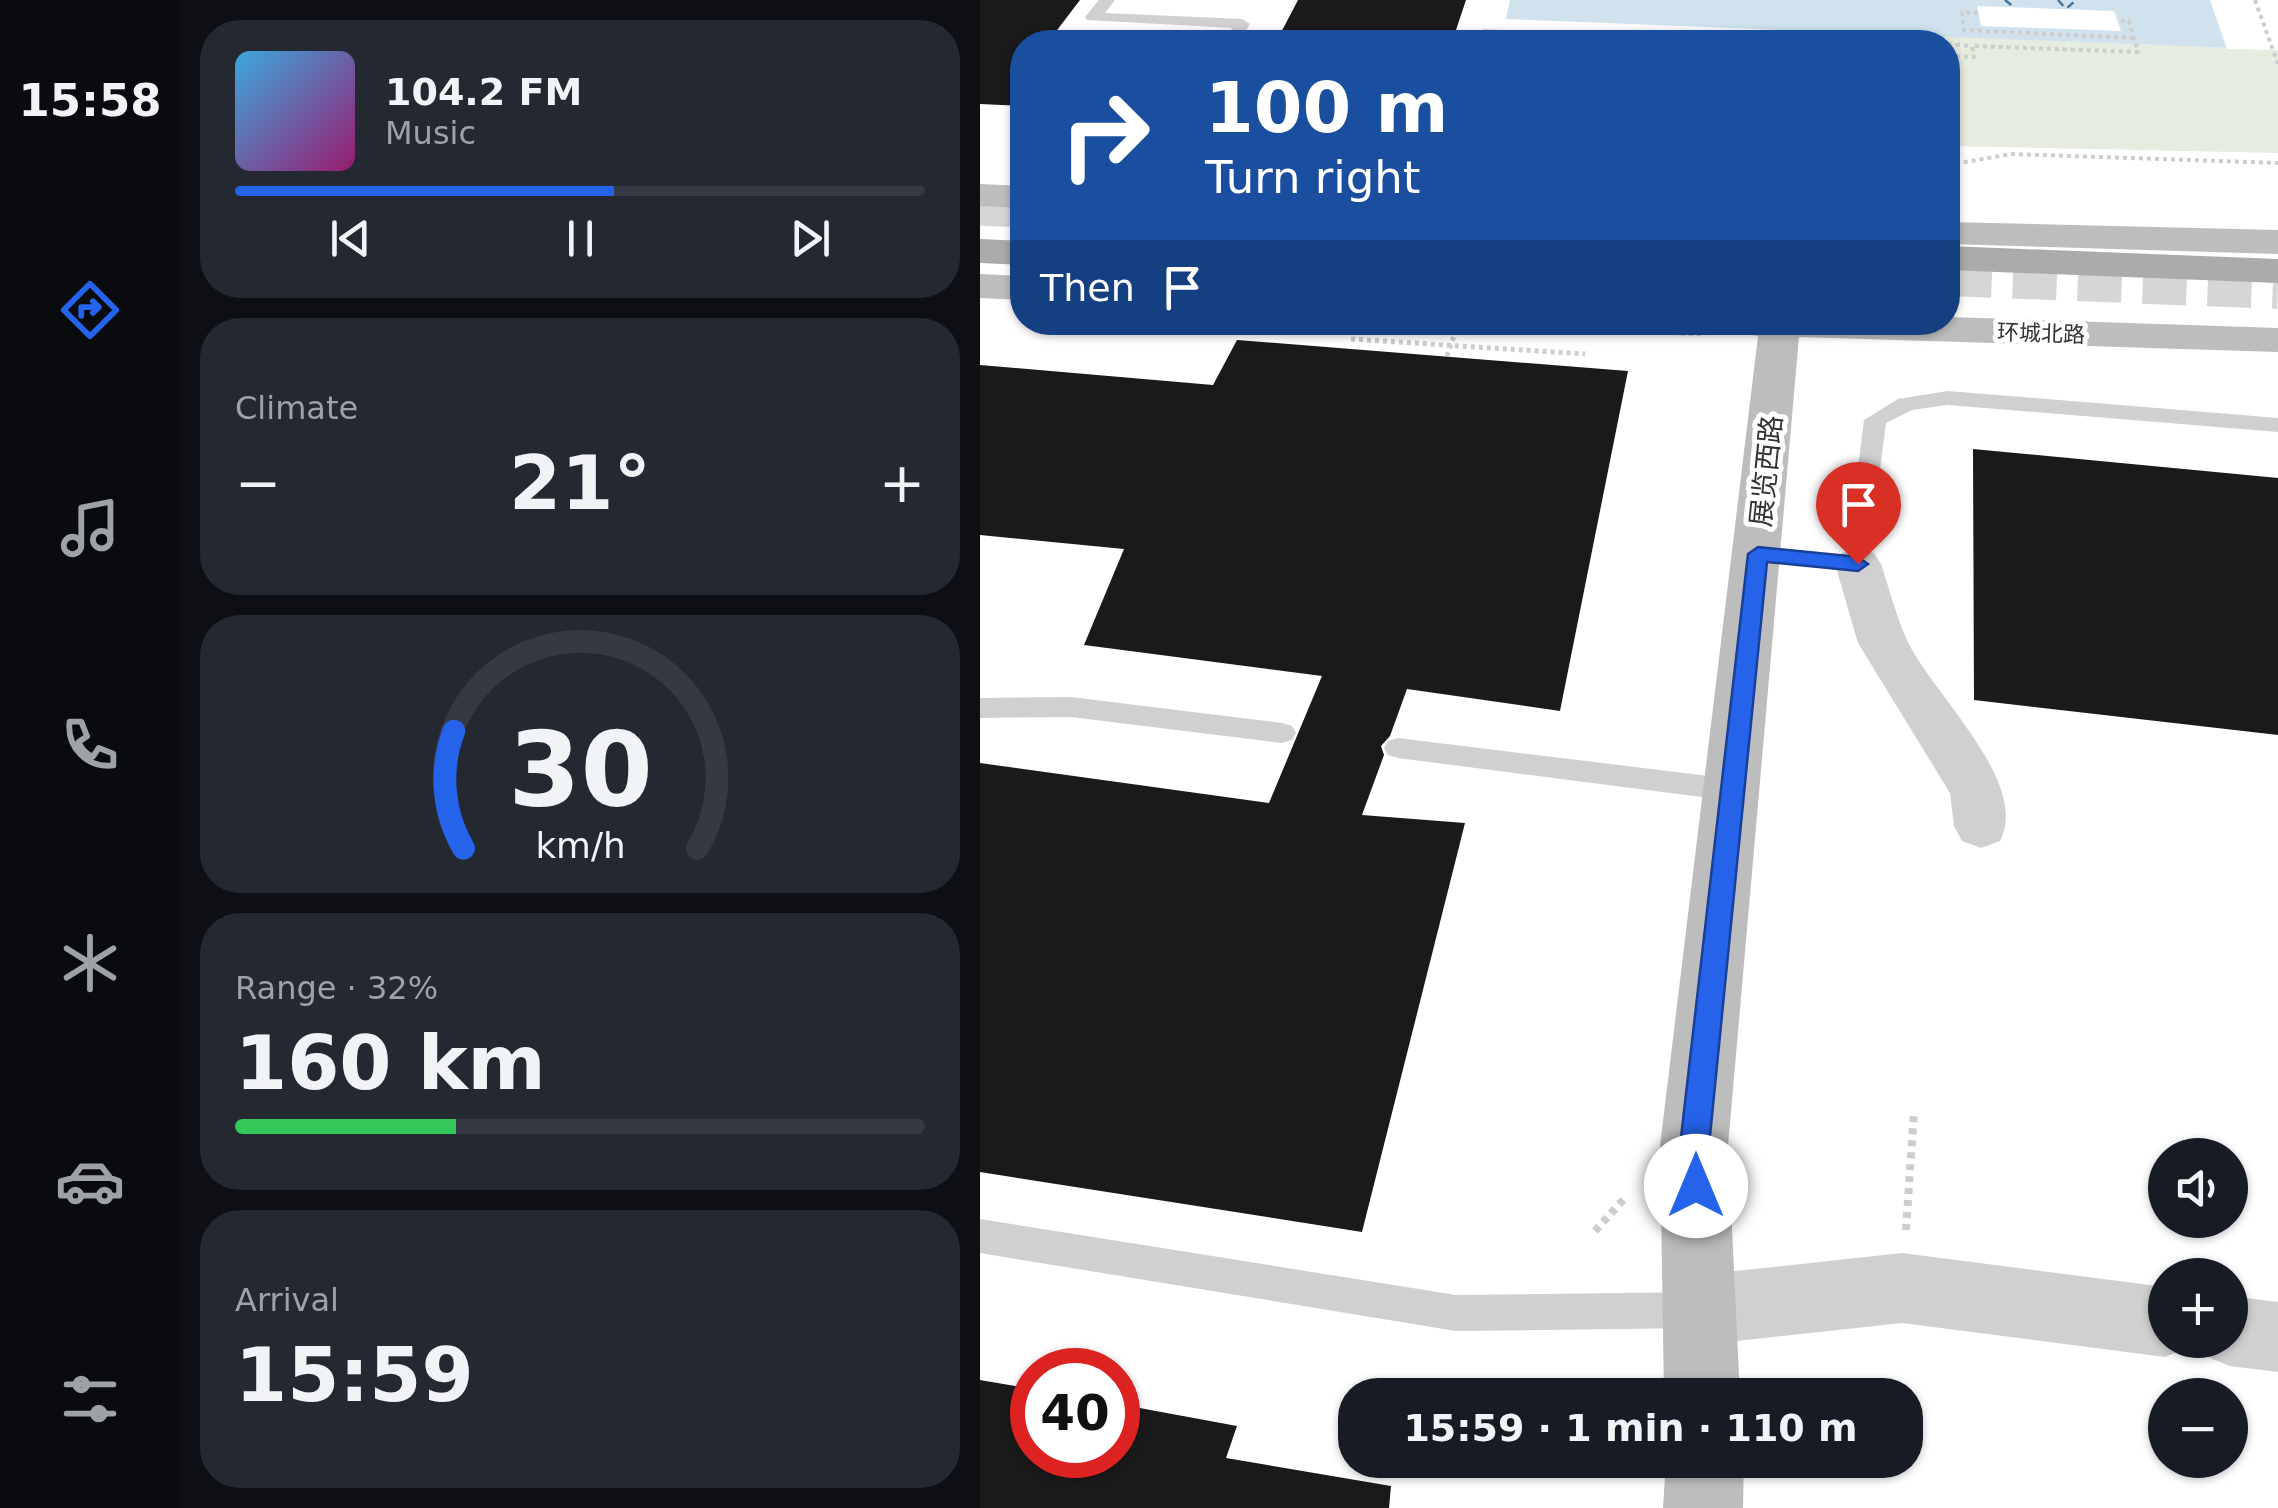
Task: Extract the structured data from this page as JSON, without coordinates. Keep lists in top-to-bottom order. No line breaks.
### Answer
{"streets":{"main road":["环城北路"],"street":["展览西路"]},"page":{"tabs":"15:58","turn":["100 m","Turn right"],"song":["104.2 FM","Music"],"then":"Then","tile":["Climate",["Range · 32%","160 km"],["Arrival","15:59"]],"heat":["−","21°","+"],"map_buttons":["+","−"],"limit":"40","trip":"15:59 · 1 min · 110 m","gauge":["30","km/h"]}}
